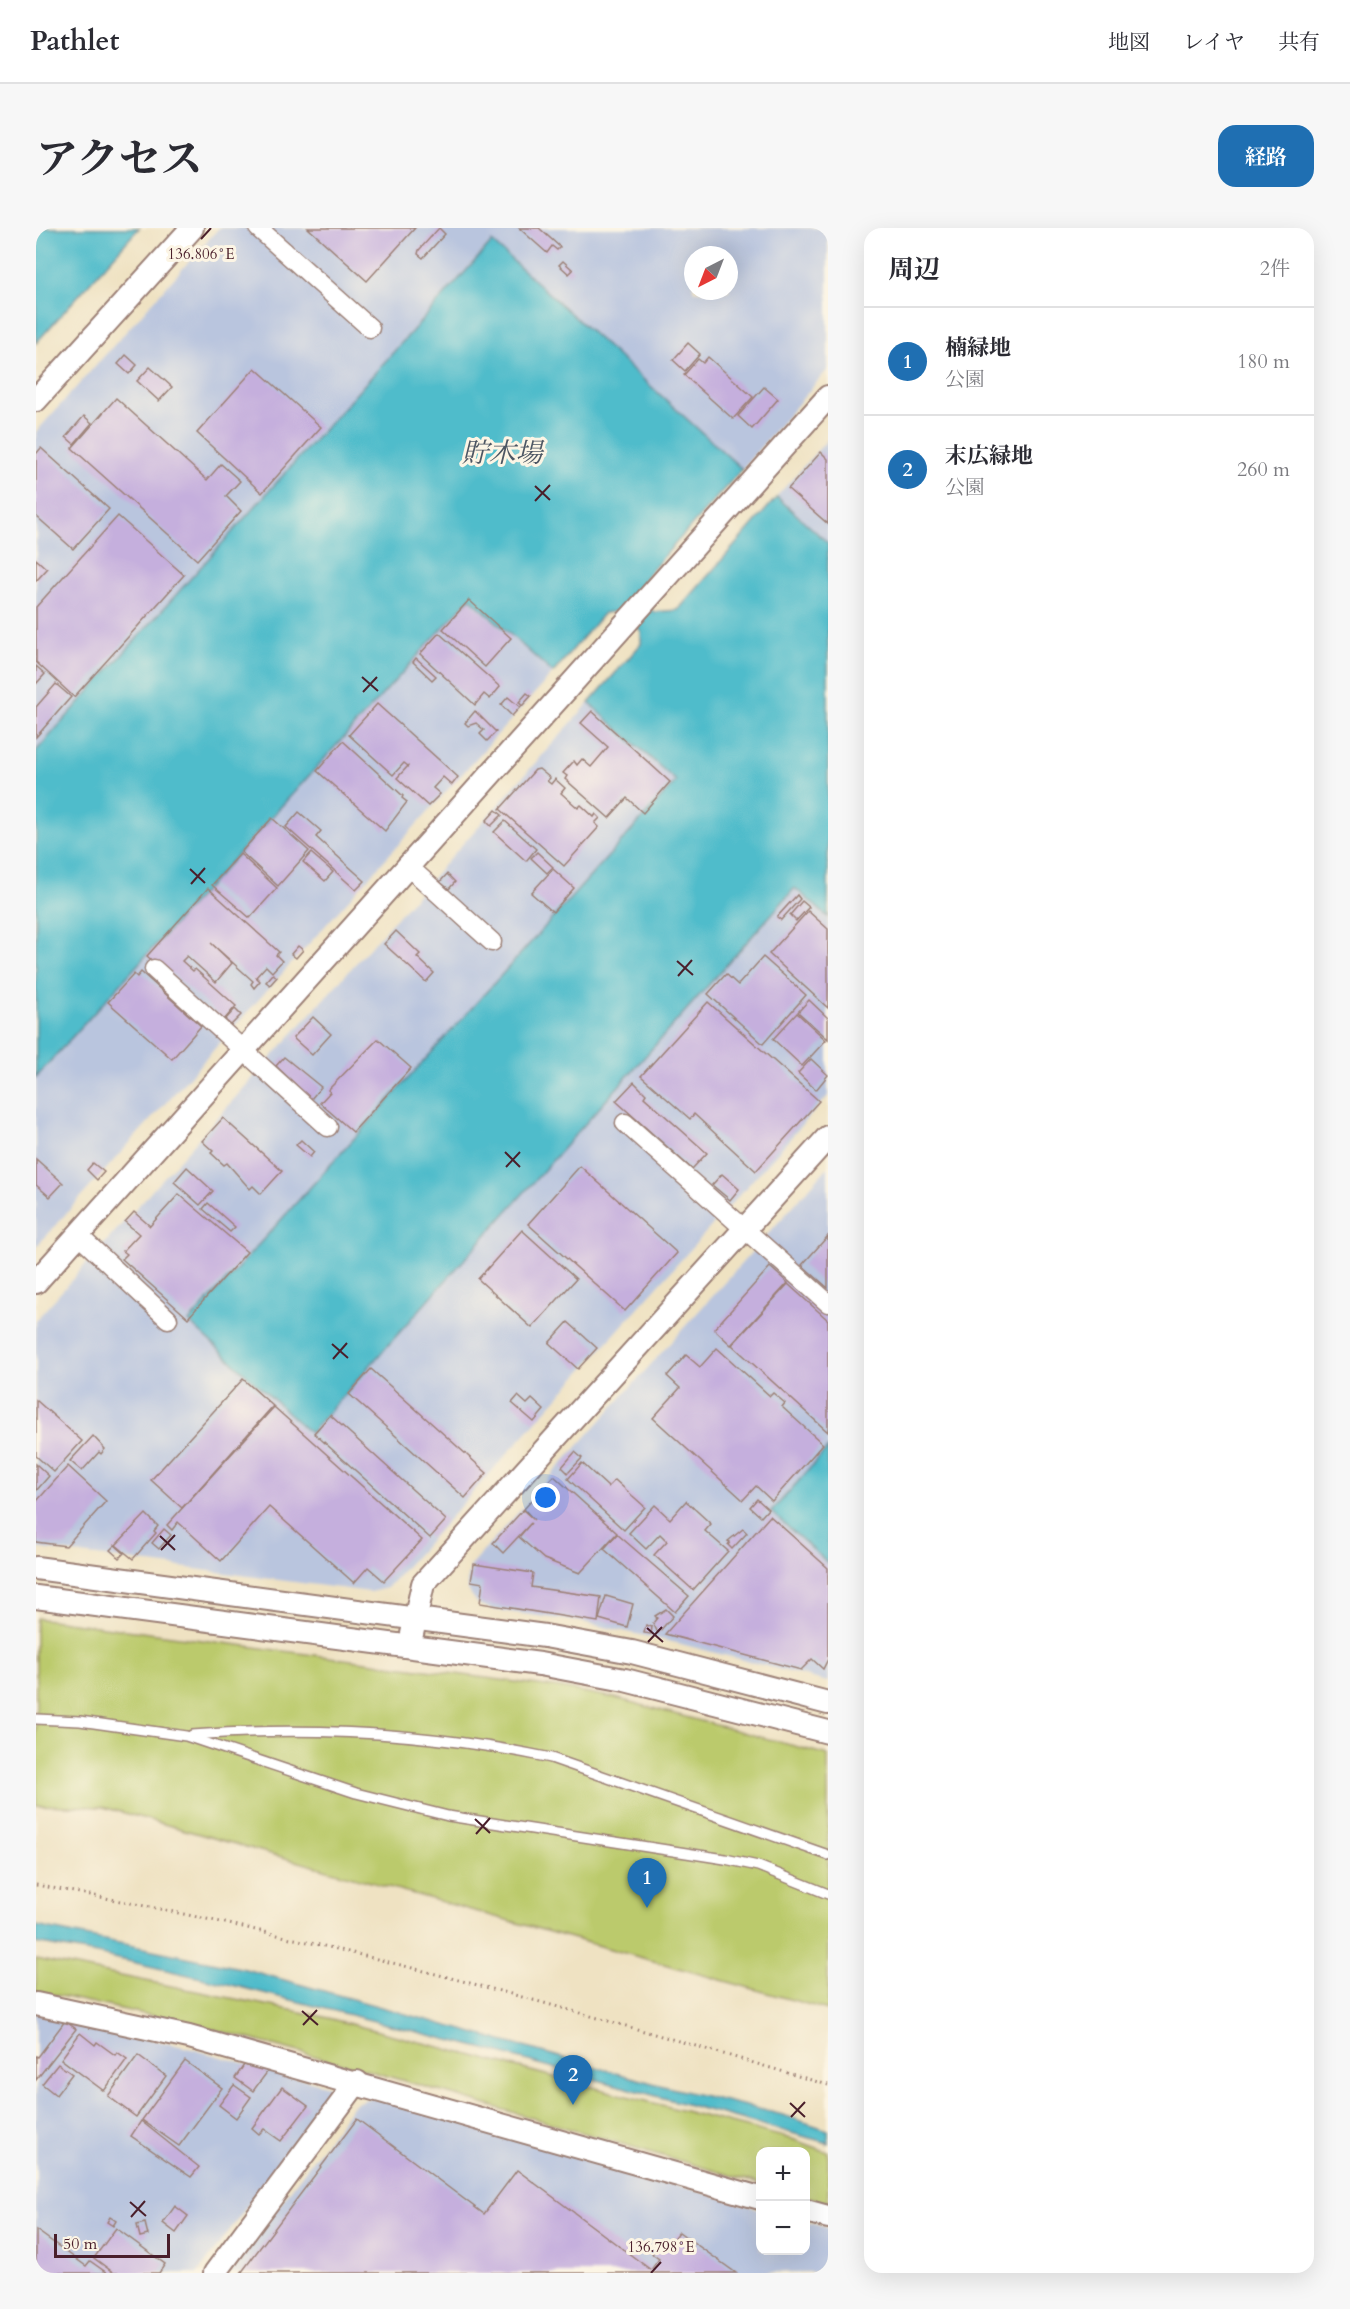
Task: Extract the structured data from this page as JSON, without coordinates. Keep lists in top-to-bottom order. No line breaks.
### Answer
{"water":["貯木場"],"scale_bar":"50 m","north":"bottom left","page":{"header":"Pathlet","nav":["地図","レイヤ","共有"],"title":"アクセス","buttons":"経路","heading":["周辺","2件"],"list":[{"mark":"1","name":"楠緑地","note":"公園","value":"180 m"},{"mark":"2","name":"末広緑地","note":"公園","value":"260 m"}],"pins":["1","2"],"map_buttons":["+","−"],"scale":"50 m"},"coordinates":["136.806°E","136.798°E"]}
